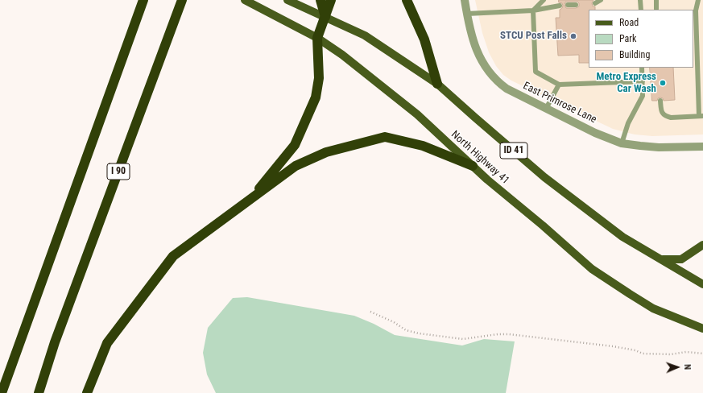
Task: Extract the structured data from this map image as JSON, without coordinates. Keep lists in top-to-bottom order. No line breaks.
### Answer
{"streets":{"highway":["I 90"],"main road":["ID 41","North Highway 41"],"street":["East Primrose Lane"]},"places":["STCU Post Falls","Metro Express Car Wash"],"legend":["Road","Park","Building"],"north":"right"}
